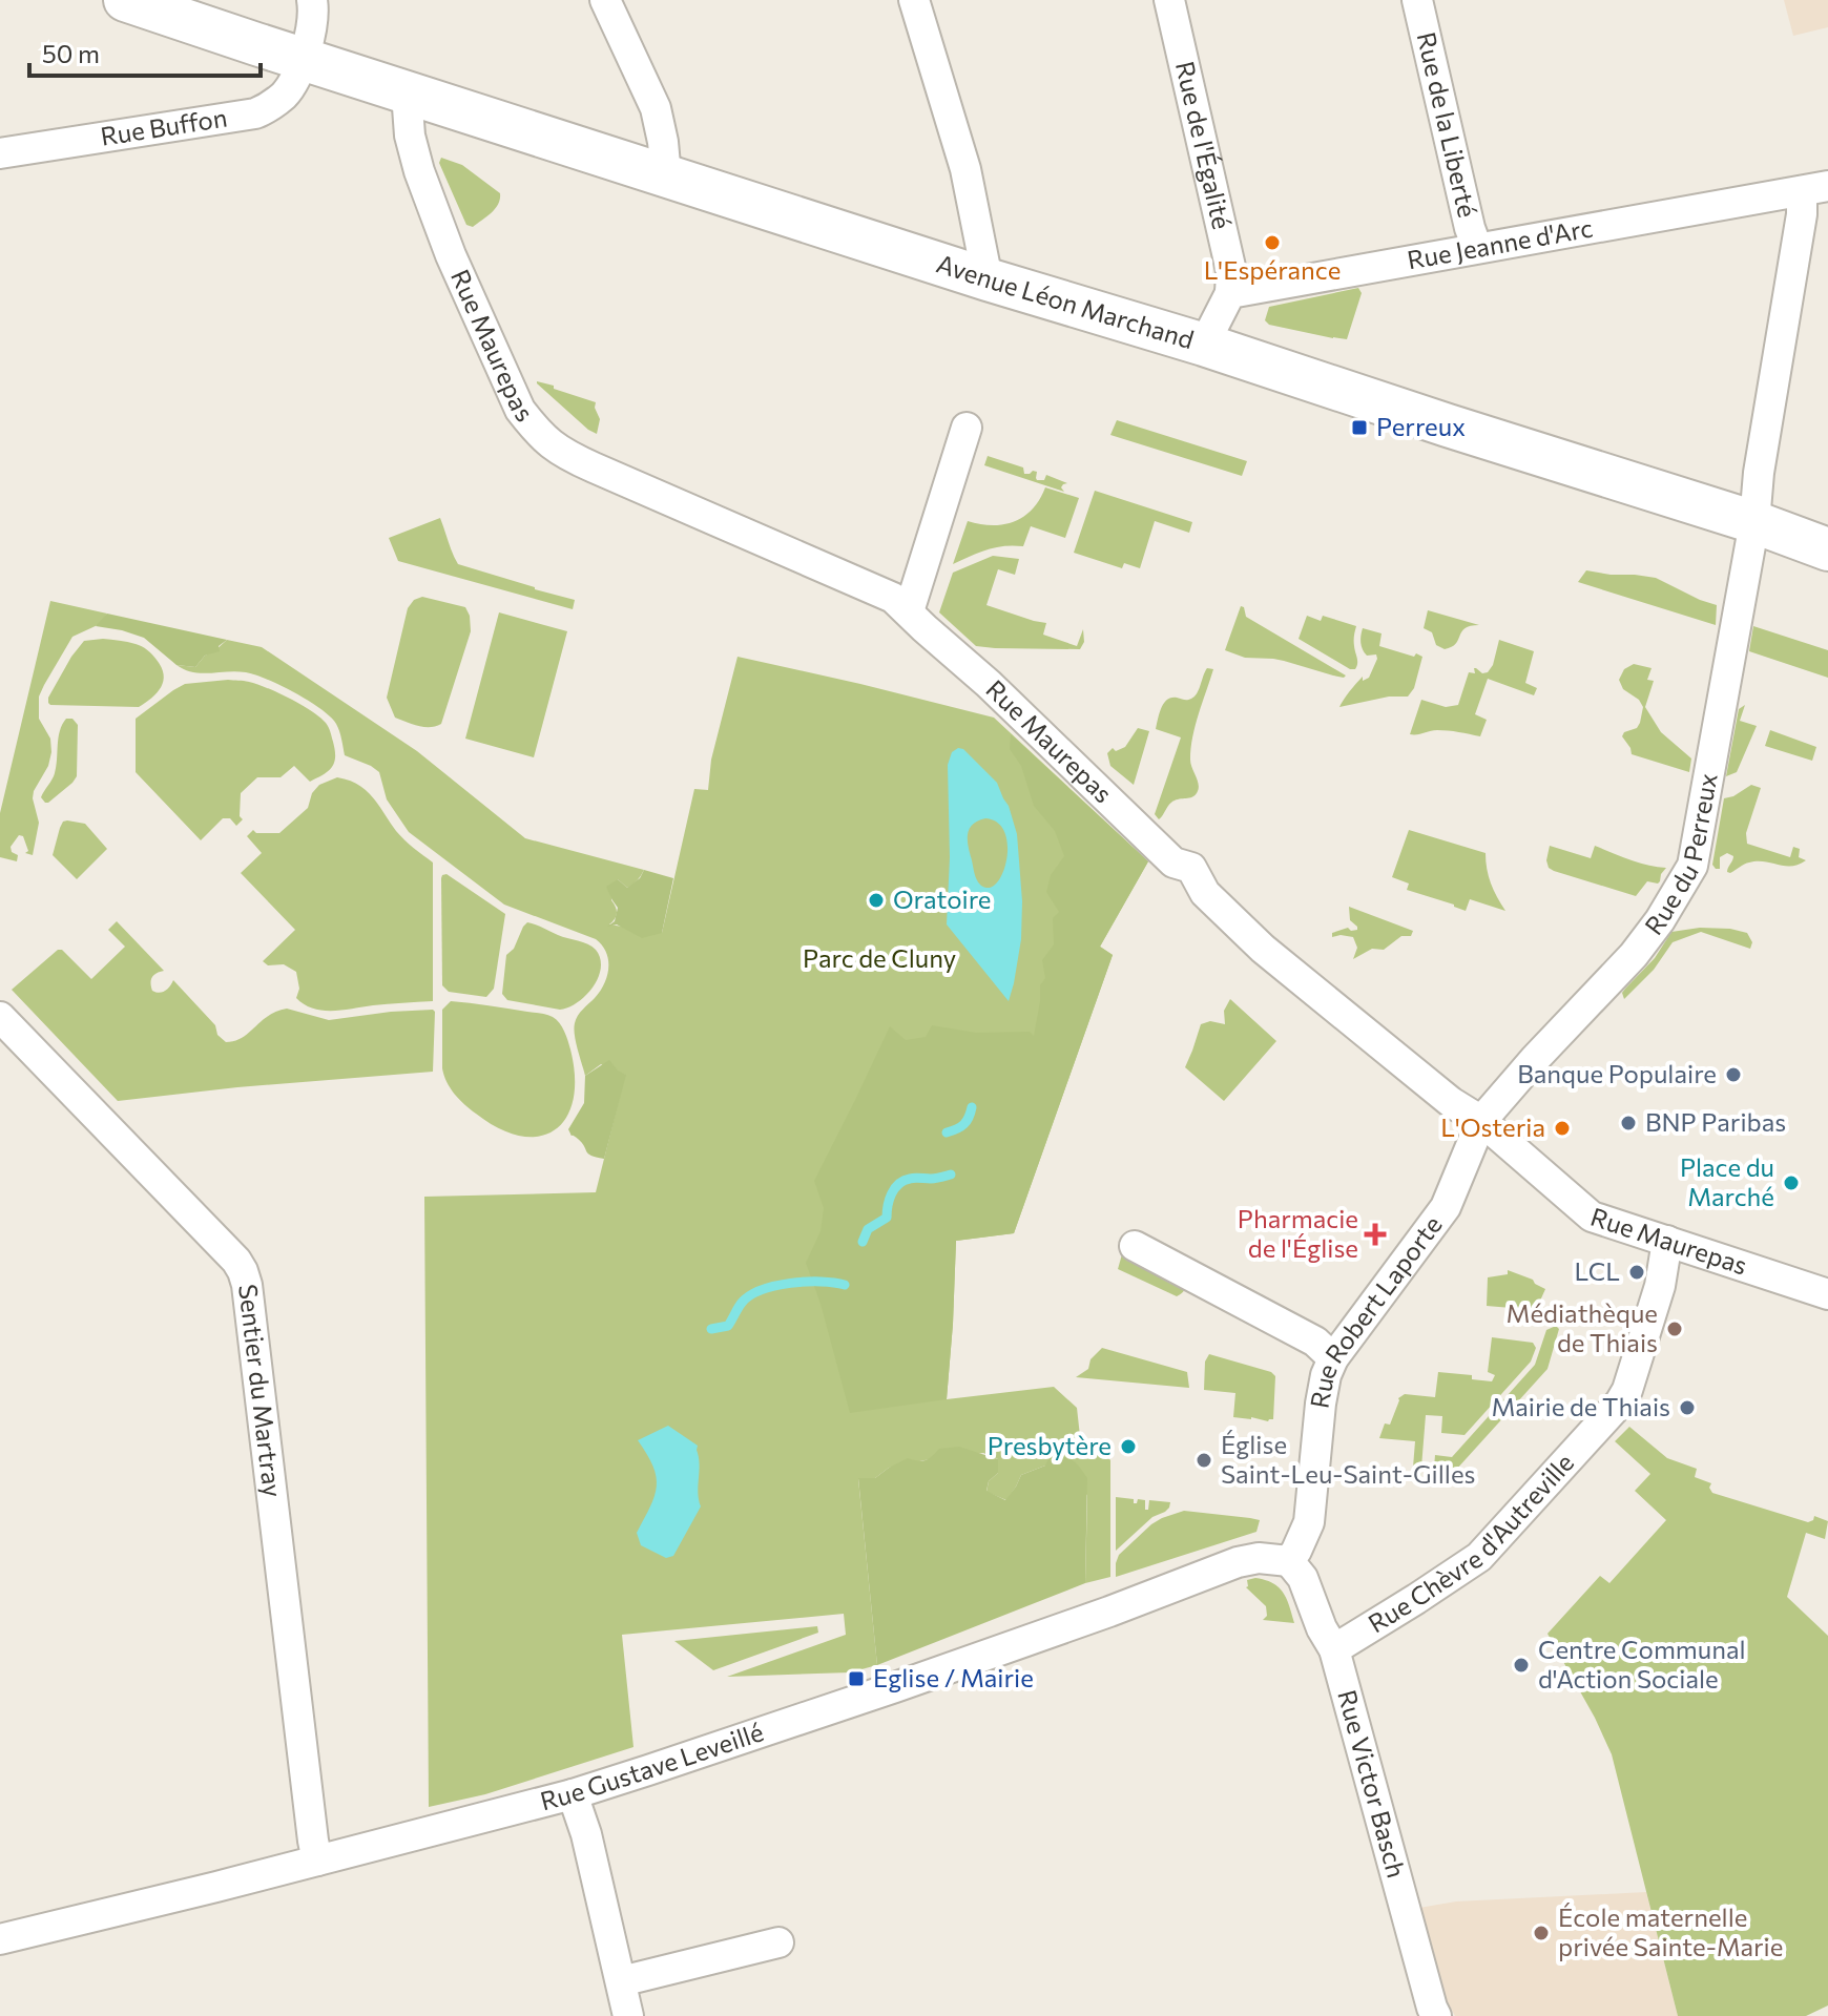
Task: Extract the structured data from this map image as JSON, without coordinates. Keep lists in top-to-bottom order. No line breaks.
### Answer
{"streets":{"main road":["Avenue Léon Marchand"],"street":["Rue de la Liberté","Rue Buffon","Rue de l'Égalité","Rue Jeanne d'Arc","Rue Maurepas","Rue du Perreux","Rue Robert Laporte","Sentier du Martray","Rue Chèvre d'Autreville","Rue Gustave Leveillé","Rue Victor Basch"]},"crossings":[["Rue de la Liberté","Rue Jeanne d'Arc"],["Rue Buffon","Avenue Léon Marchand"],["Rue de l'Égalité","Rue Jeanne d'Arc"],["Rue Jeanne d'Arc","Rue du Perreux"],["Avenue Léon Marchand","Rue Maurepas"],["Avenue Léon Marchand","Rue du Perreux"],["Rue Maurepas","Rue du Perreux"],["Rue Maurepas","Rue Robert Laporte"],["Rue Maurepas","Rue Chèvre d'Autreville"],["Rue du Perreux","Rue Robert Laporte"],["Rue Robert Laporte","Rue Gustave Leveillé"],["Rue Robert Laporte","Rue Victor Basch"],["Sentier du Martray","Rue Gustave Leveillé"],["Rue Chèvre d'Autreville","Rue Victor Basch"],["Rue Gustave Leveillé","Rue Victor Basch"]],"parks":["Parc de Cluny"],"places":{"other":["L'Espérance","Oratoire","Banque Populaire","BNP Paribas","L'Osteria","Place du Marché","LCL","Médiathèque de Thiais","Mairie de Thiais","Presbytère","Église Saint-Leu-Saint-Gilles","Centre Communal d'Action Sociale","École maternelle privée Sainte-Marie"],"transit":["Perreux","Eglise / Mairie"],"health":["Pharmacie de l'Église"]},"scale_bar":"50 m"}
